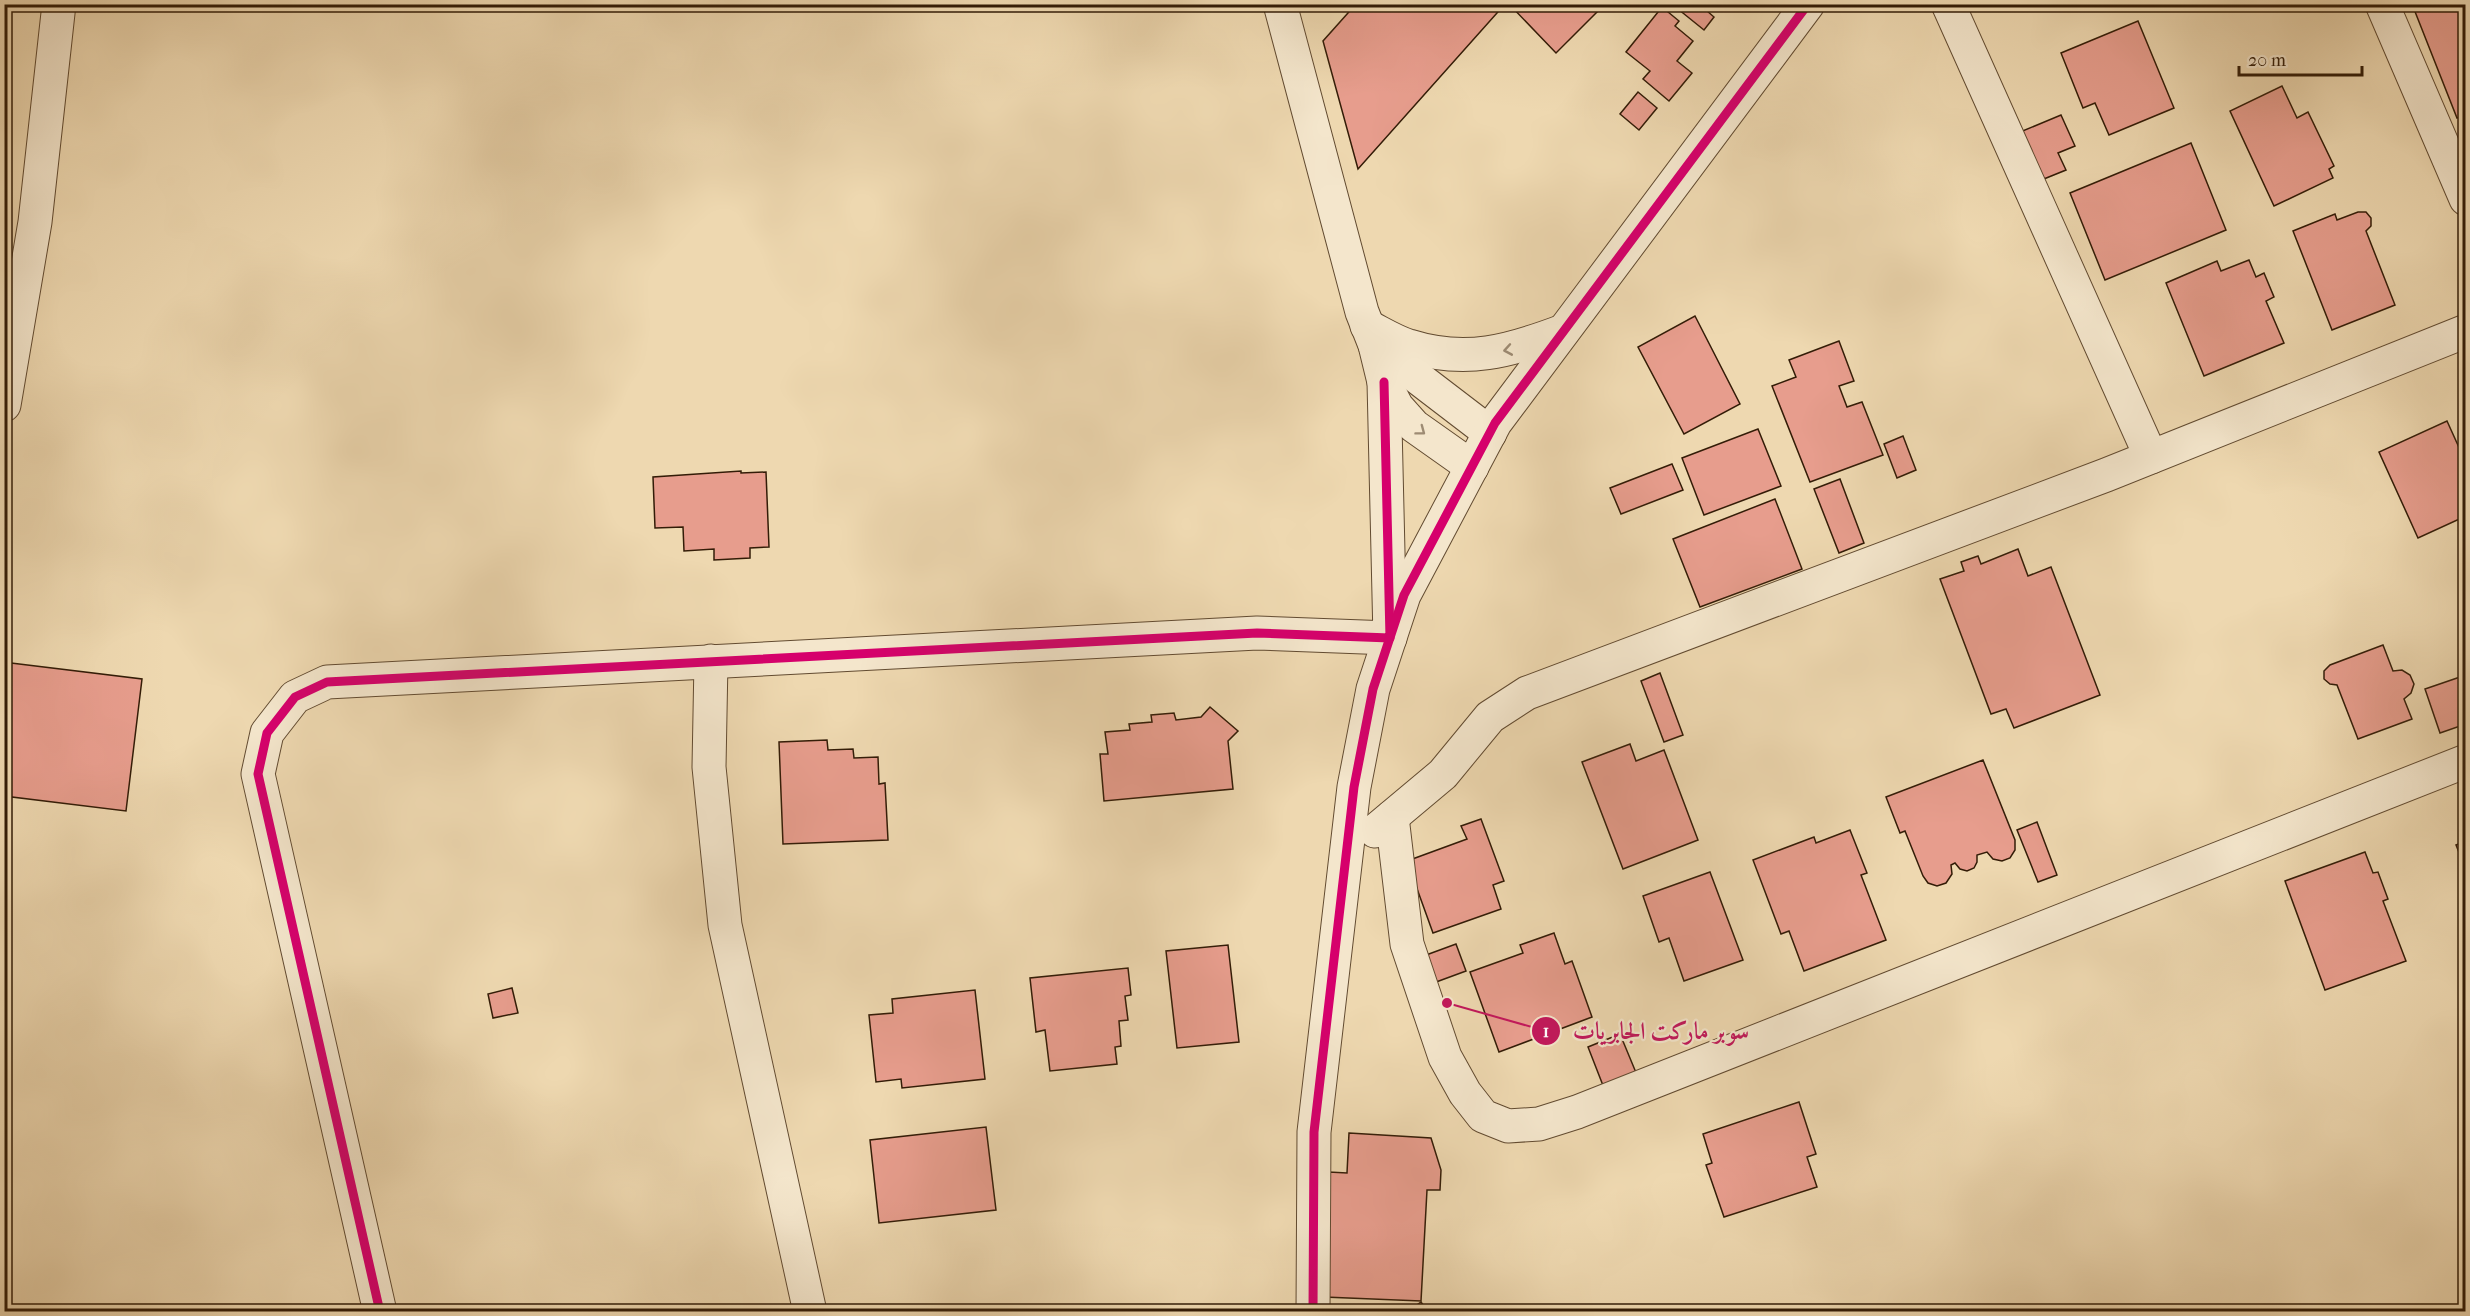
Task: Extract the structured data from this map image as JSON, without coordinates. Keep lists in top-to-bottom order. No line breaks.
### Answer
{"places":["سوبر ماركت الجابريات"],"scale_bar":"20 m"}
